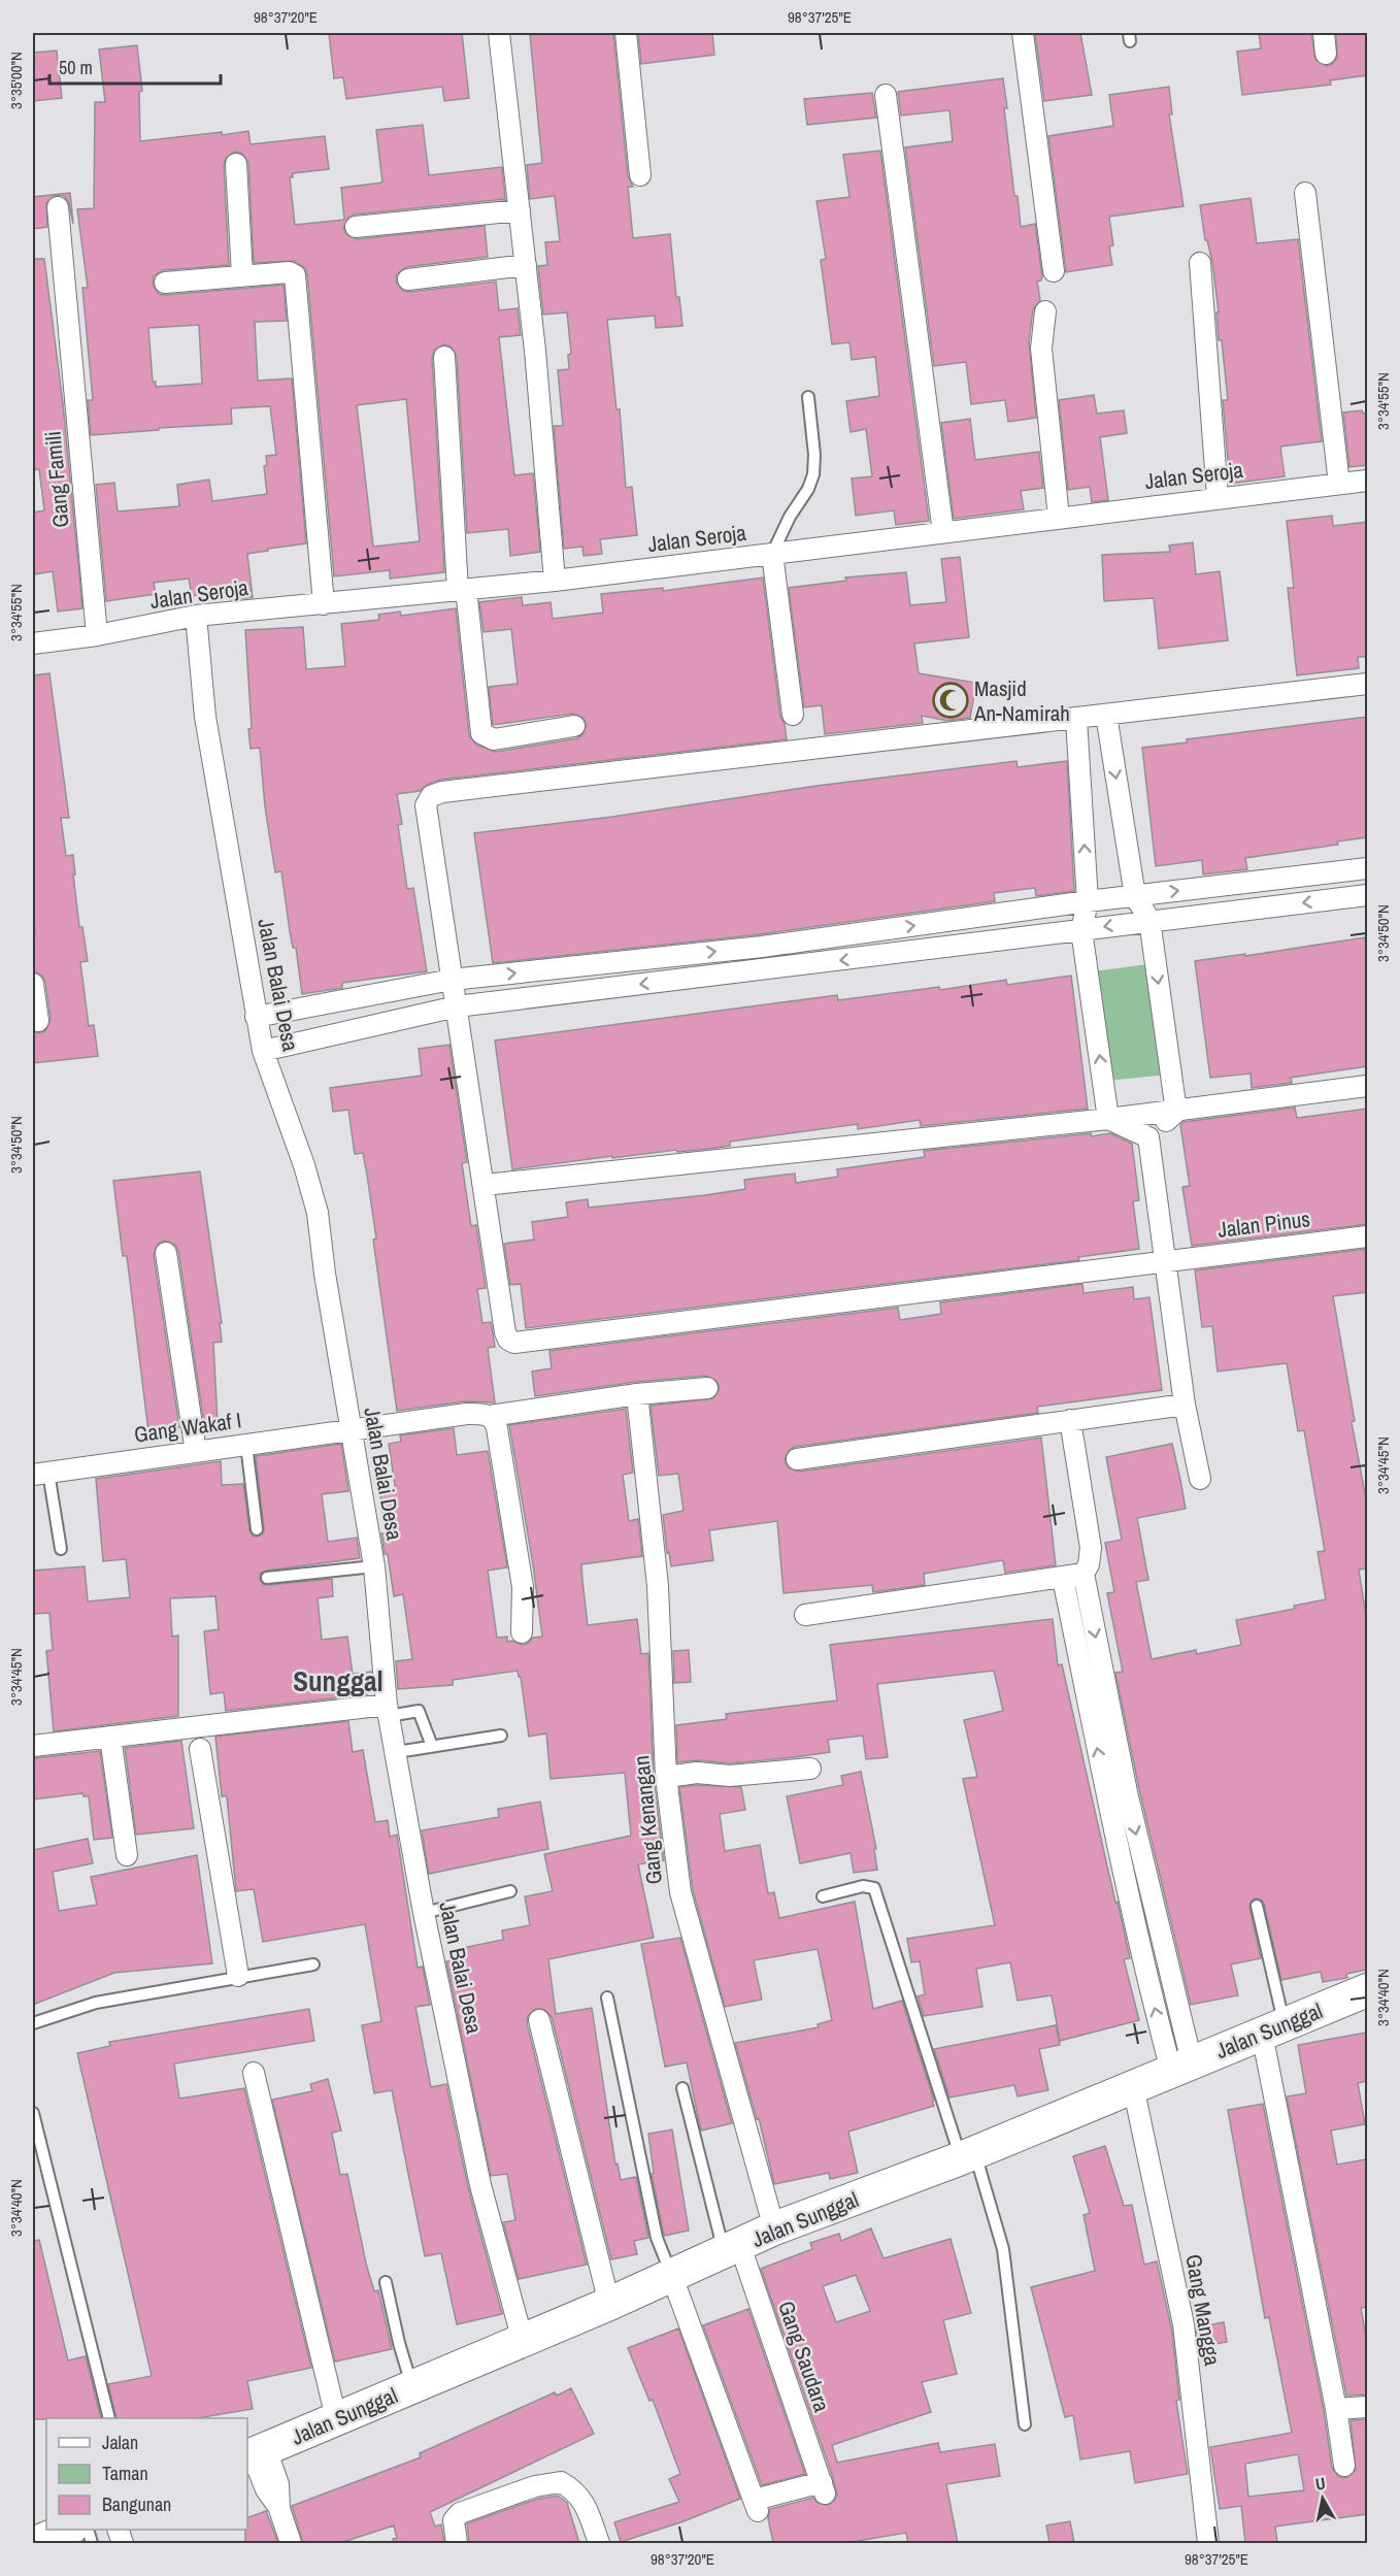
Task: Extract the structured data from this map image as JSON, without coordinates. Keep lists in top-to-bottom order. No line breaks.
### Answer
{"streets":{"main road":["Jalan Sunggal"],"street":["Jalan Seroja","Gang Famili","Jalan Balai Desa","Jalan Pinus","Gang Wakaf I","Gang Kenangan","Gang Mangga","Gang Saudara"]},"crossings":[["Jalan Seroja","Gang Famili"],["Jalan Seroja","Jalan Balai Desa"],["Jalan Balai Desa","Gang Wakaf I"],["Jalan Balai Desa","Jalan Sunggal"],["Gang Wakaf I","Gang Kenangan"],["Gang Kenangan","Jalan Sunggal"],["Jalan Sunggal","Gang Mangga"],["Jalan Sunggal","Gang Saudara"]],"districts":["Sunggal"],"places":{"mosque":["Masjid An-Namirah"]},"legend":["Jalan","Taman","Bangunan"],"scale_bar":"50 m","north":"top","coordinates":["98°37'20\"E","98°37'25\"E","3°35'00\"N","3°34'55\"N","3°34'50\"N","3°34'45\"N","3°34'40\"N"]}
